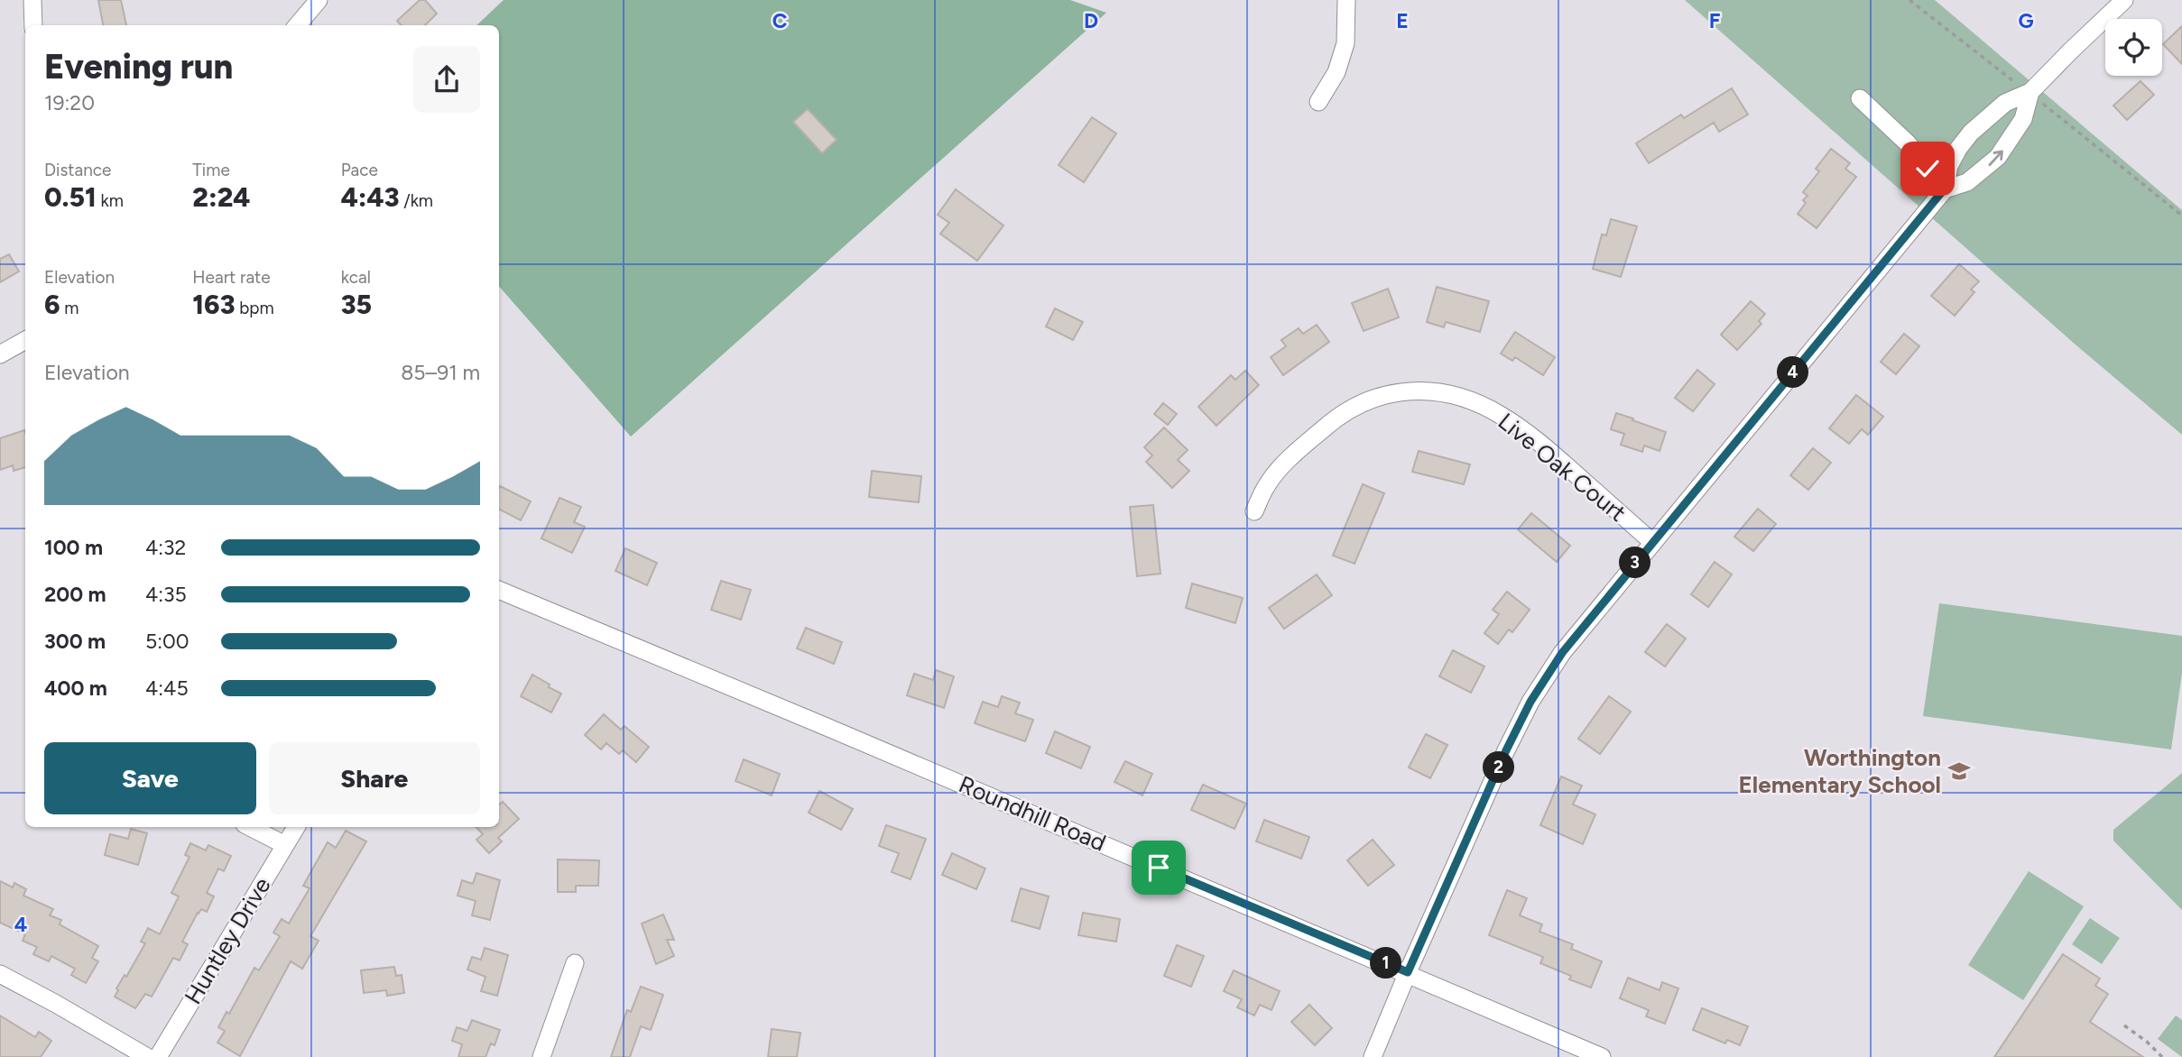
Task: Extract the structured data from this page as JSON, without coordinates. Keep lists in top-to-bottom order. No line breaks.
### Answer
{"streets":{"street":["Live Oak Court","Roundhill Road","Huntley Drive"]},"places":{"school or university":["Worthington Elementary School"]},"page":{"heading":["Evening run","19:20"],"stats":[["Distance","0.51 km"],["Time","2:24"],["Pace","4:43 /km"],["Elevation","6 m"],["Heart rate","163 bpm"],["kcal","35"]],"chart":["Elevation","85–91 m"],"pins":["4","3","2","1"],"list":[{"name":"100 m","note":"4:32"},{"name":"200 m","note":"4:35"},{"name":"300 m","note":"5:00"},{"name":"400 m","note":"4:45"}],"buttons":["Save","Share"]},"grid":{"columns":["C","D","E","F","G"],"rows":["4"]}}
